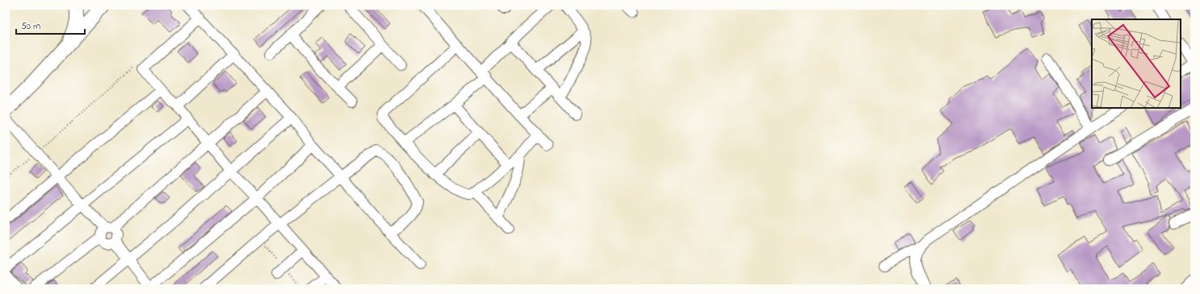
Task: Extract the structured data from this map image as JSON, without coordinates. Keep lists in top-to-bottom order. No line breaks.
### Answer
{"scale_bar":"50 m"}
